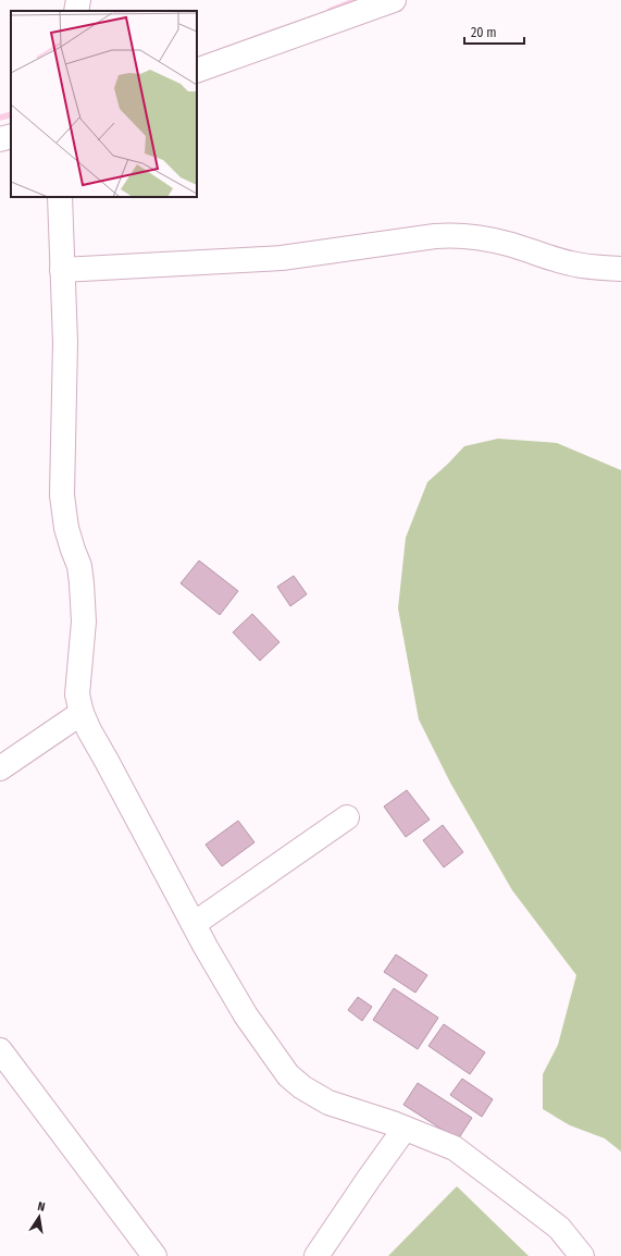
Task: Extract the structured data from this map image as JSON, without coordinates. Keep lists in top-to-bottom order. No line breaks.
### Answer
{"scale_bar":"20 m","north":"top"}
